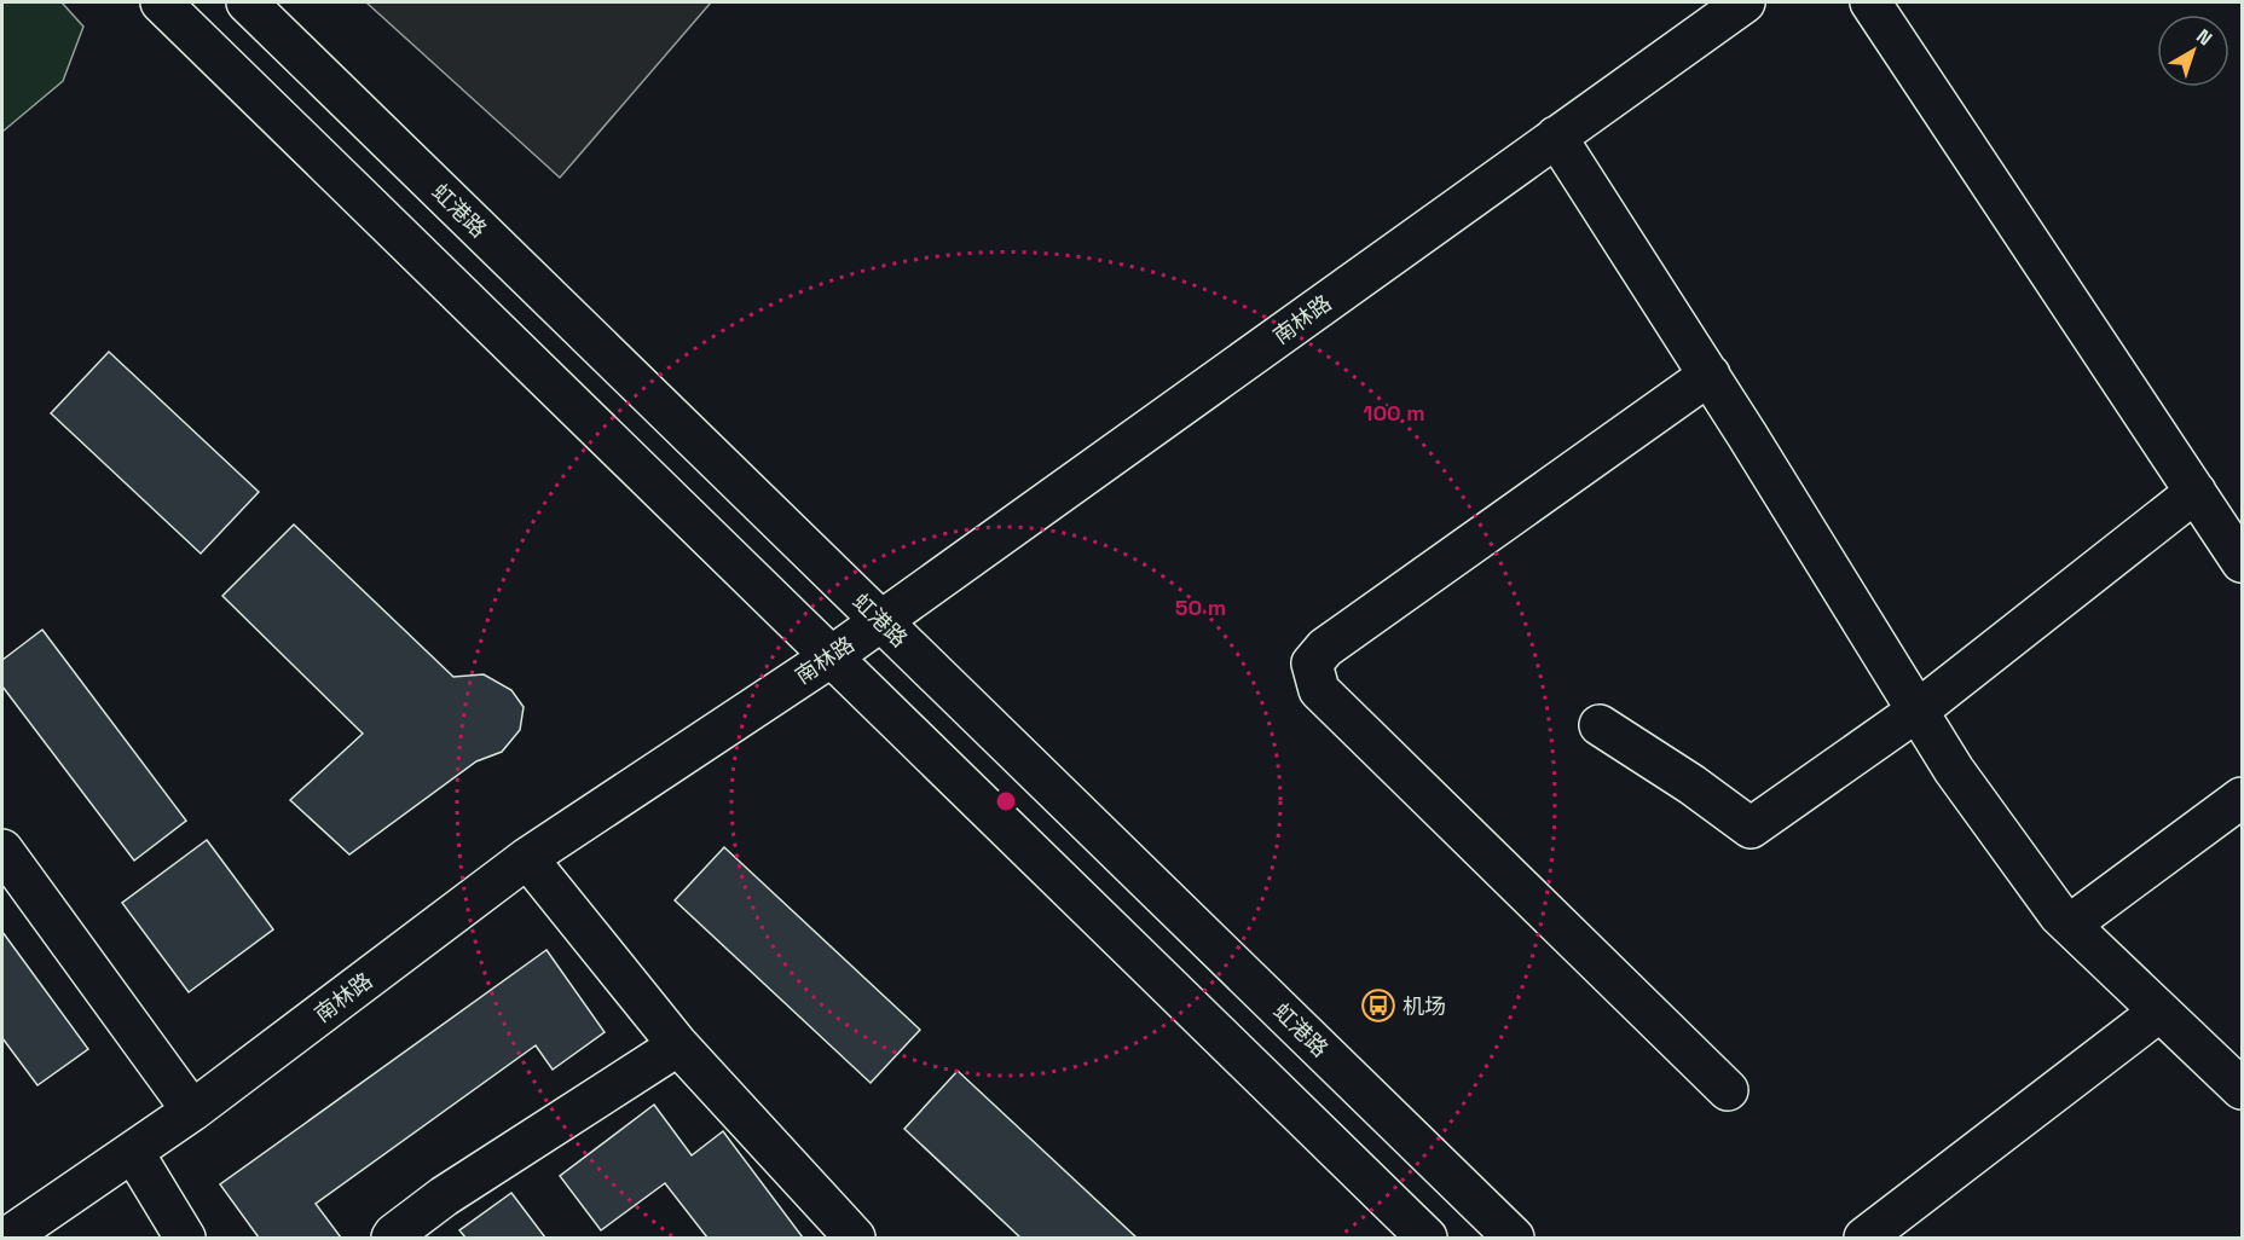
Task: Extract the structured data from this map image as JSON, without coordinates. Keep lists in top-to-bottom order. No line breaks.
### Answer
{"streets":{"main road":["虹港路","南林路"]},"crossings":[["虹港路","南林路"]],"places":{"bus stop":["机场"]},"north":"top right","rings":["100 m","50 m"]}
